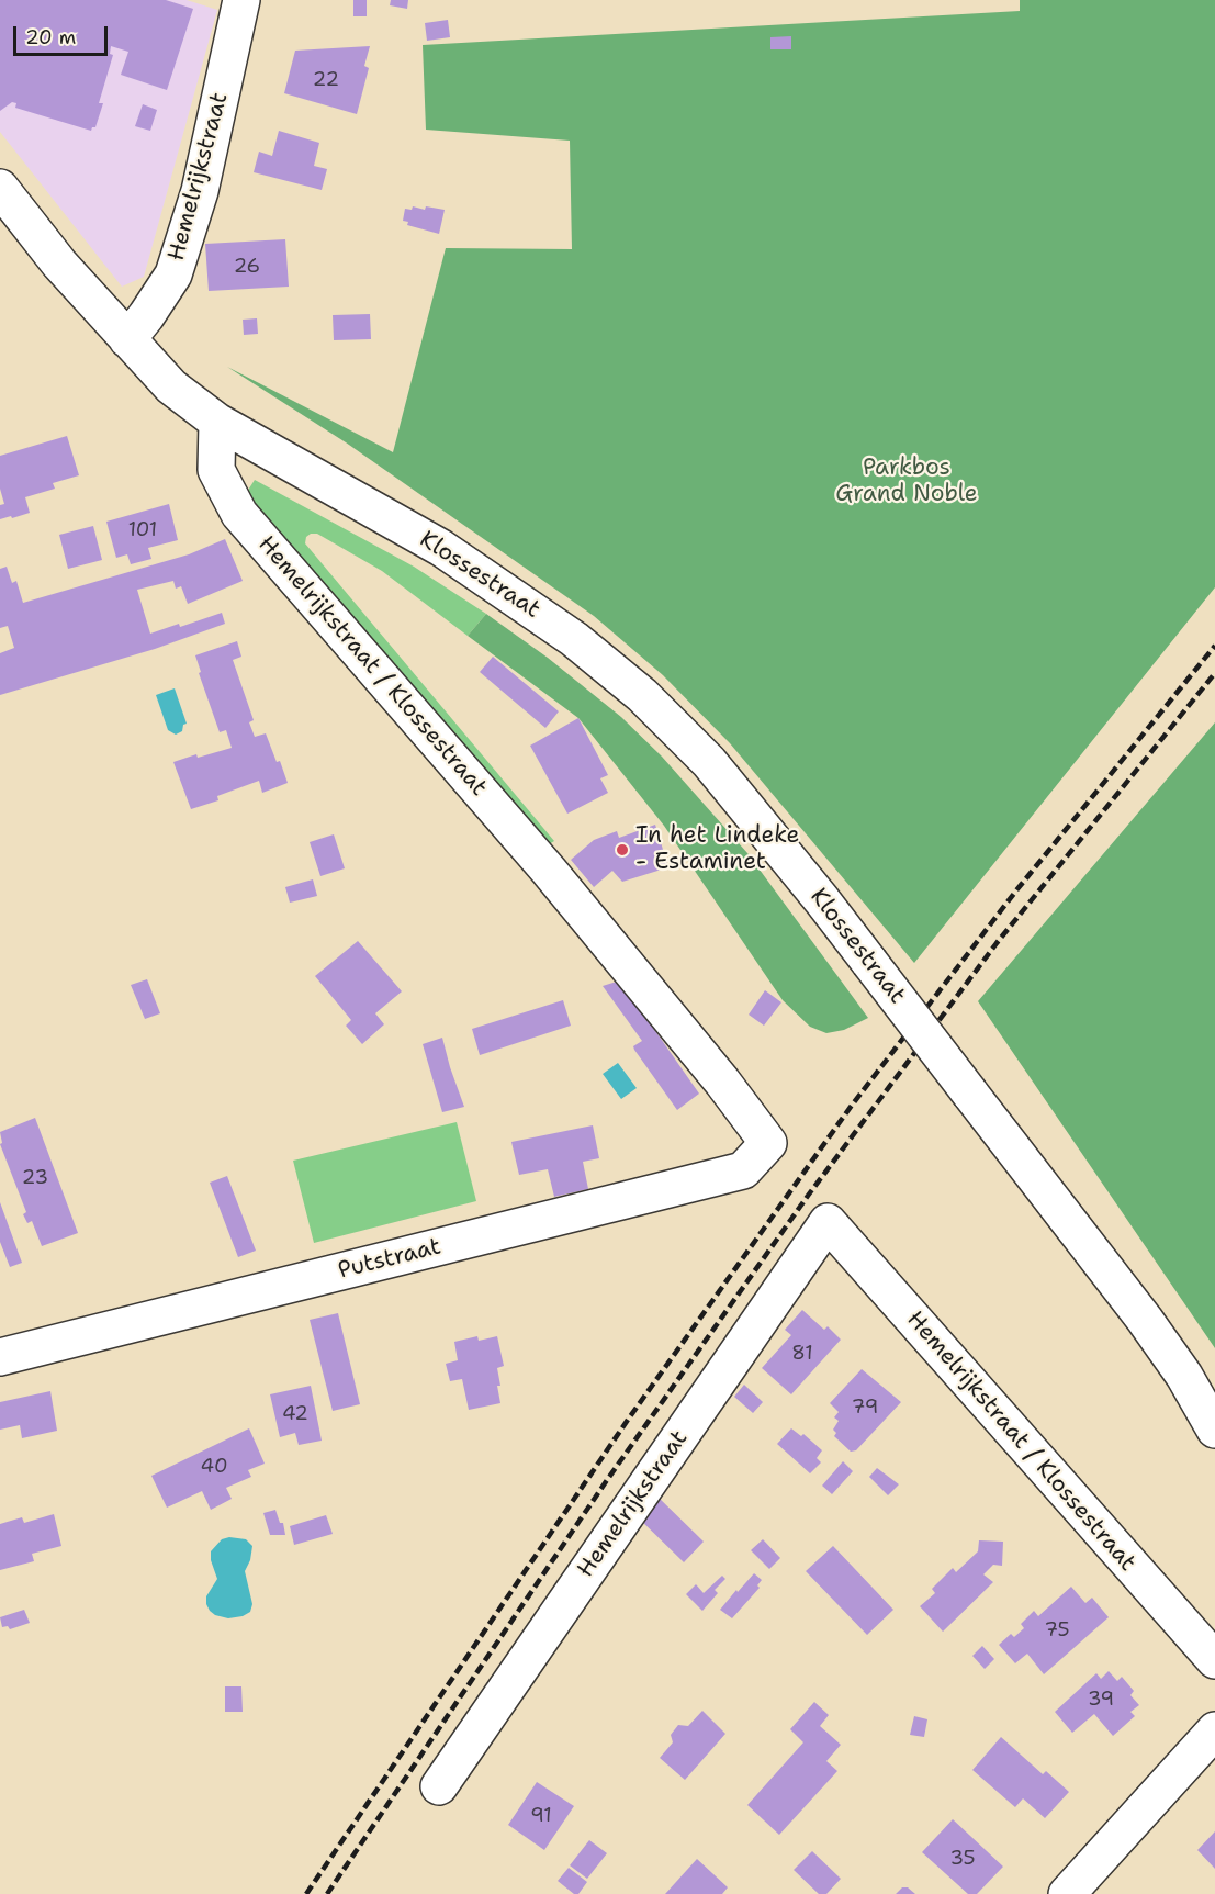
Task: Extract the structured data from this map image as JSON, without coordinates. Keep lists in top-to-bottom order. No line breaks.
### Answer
{"streets":{"street":["Hemelrijkstraat","Klossestraat","Hemelrijkstraat / Klossestraat","Putstraat"]},"crossings":[["Hemelrijkstraat","Hemelrijkstraat / Klossestraat"],["Klossestraat","Hemelrijkstraat / Klossestraat"],["Hemelrijkstraat / Klossestraat","Putstraat"]],"parks":["Parkbos Grand Noble"],"places":["In het Lindeke - Estaminet"],"house_numbers":["22","26","101","23","81","79","42","40","75","39","91","35"],"scale_bar":"20 m"}
